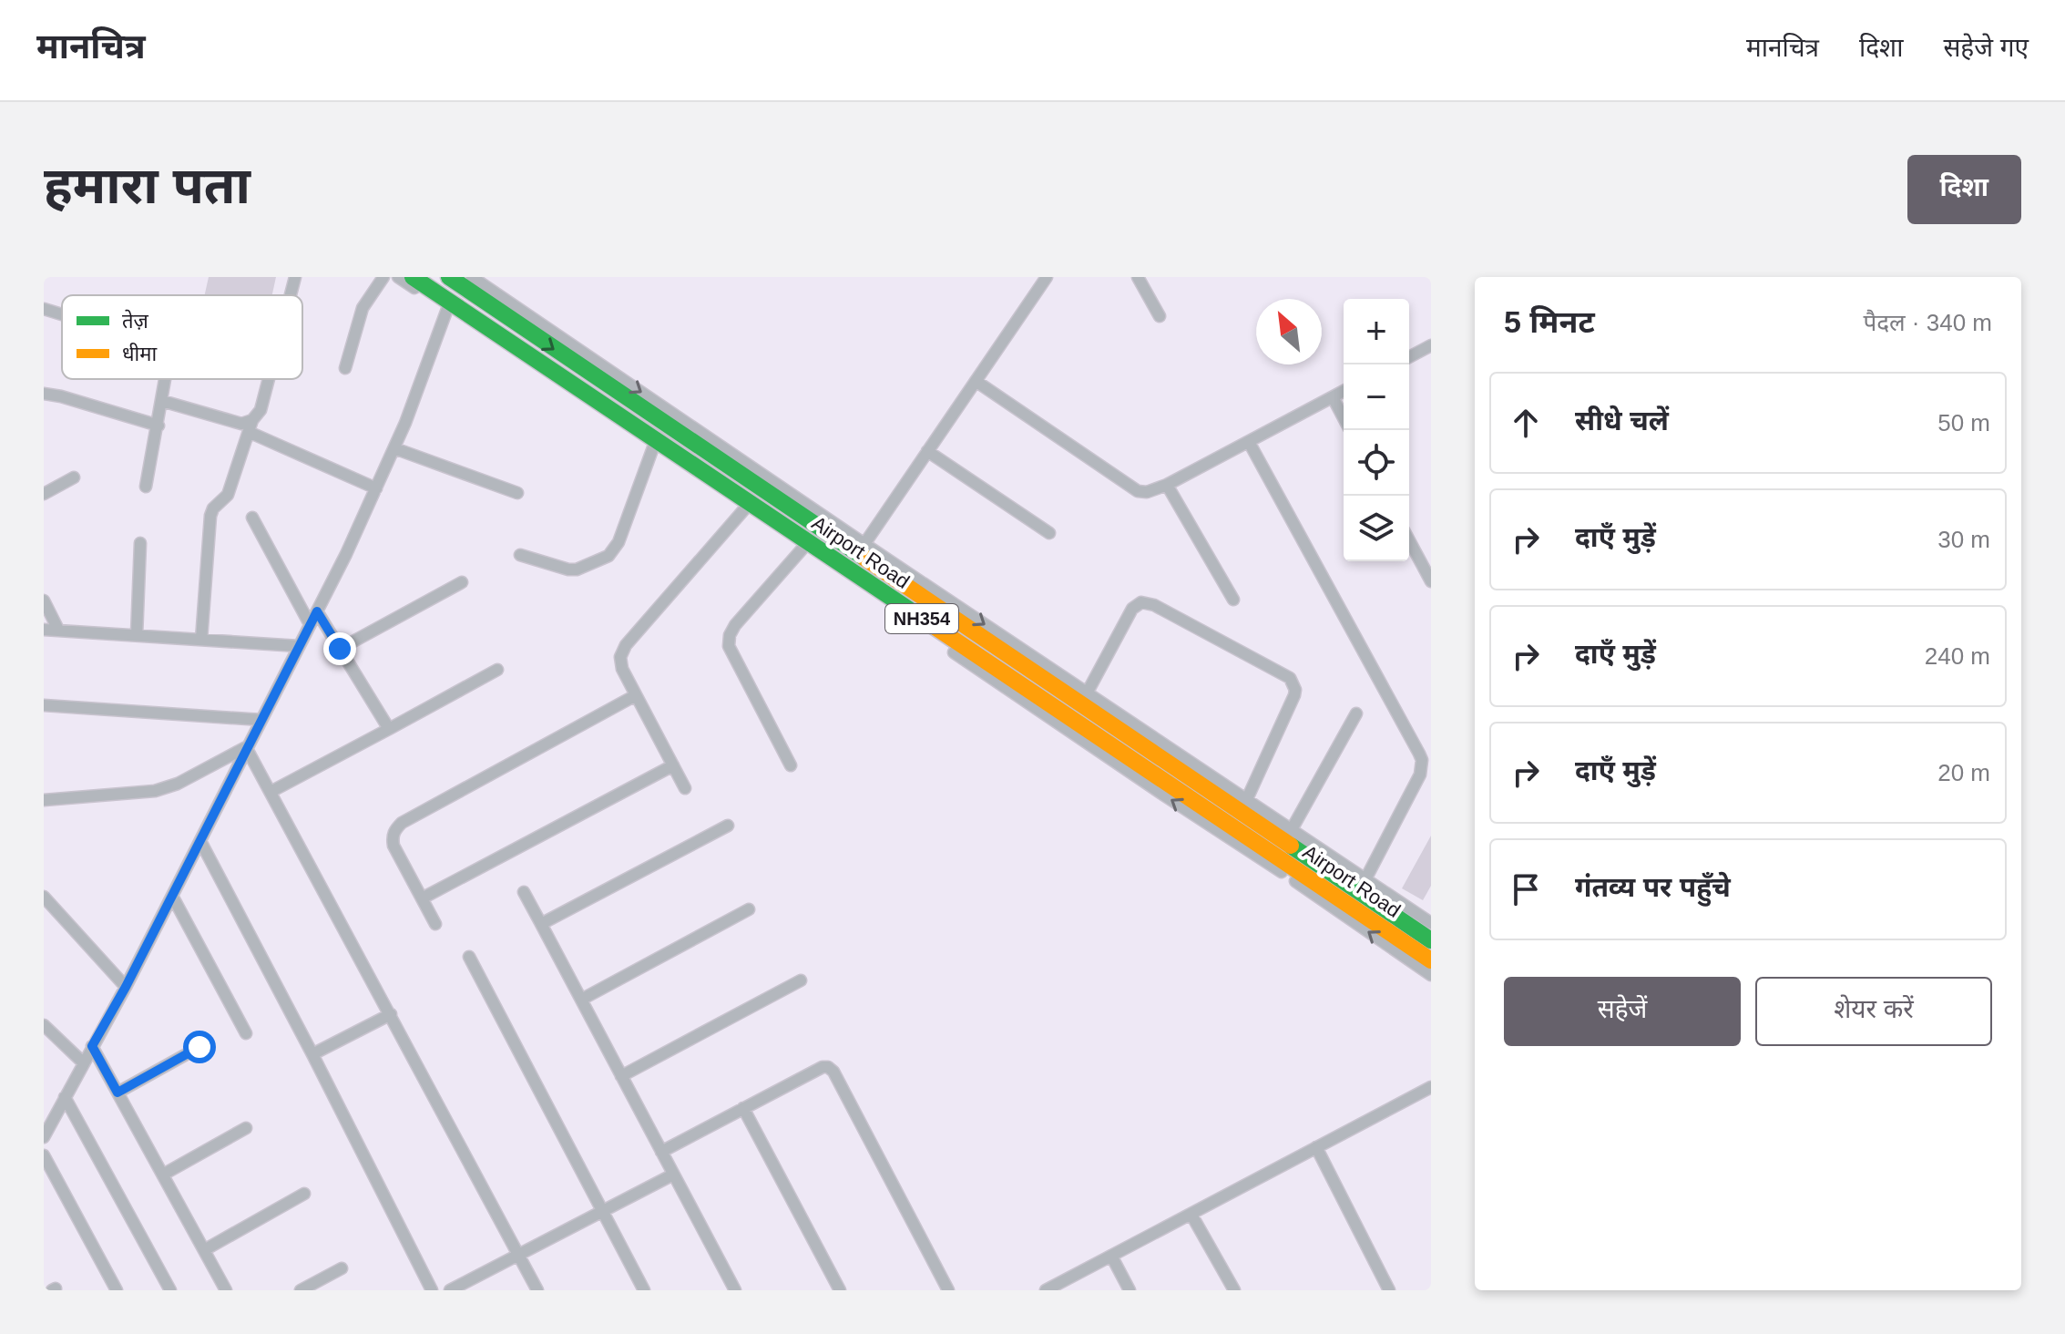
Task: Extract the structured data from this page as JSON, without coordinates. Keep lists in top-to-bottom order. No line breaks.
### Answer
{"streets":{"highway":["Airport Road","NH354"]},"legend":["तेज़","धीमा"],"north":"top left","page":{"header":"मानचित्र","nav":["मानचित्र","दिशा","सहेजे गए"],"buttons":["दिशा",["सहेजें","शेयर करें"]],"title":"हमारा पता","heading":["5 मिनट","पैदल · 340 m"],"map_buttons":["+","−"],"list":[["सीधे चलें","50 m"],["दाएँ मुड़ें","30 m"],["दाएँ मुड़ें","240 m"],["दाएँ मुड़ें","20 m"],"गंतव्य पर पहुँचे"]}}
